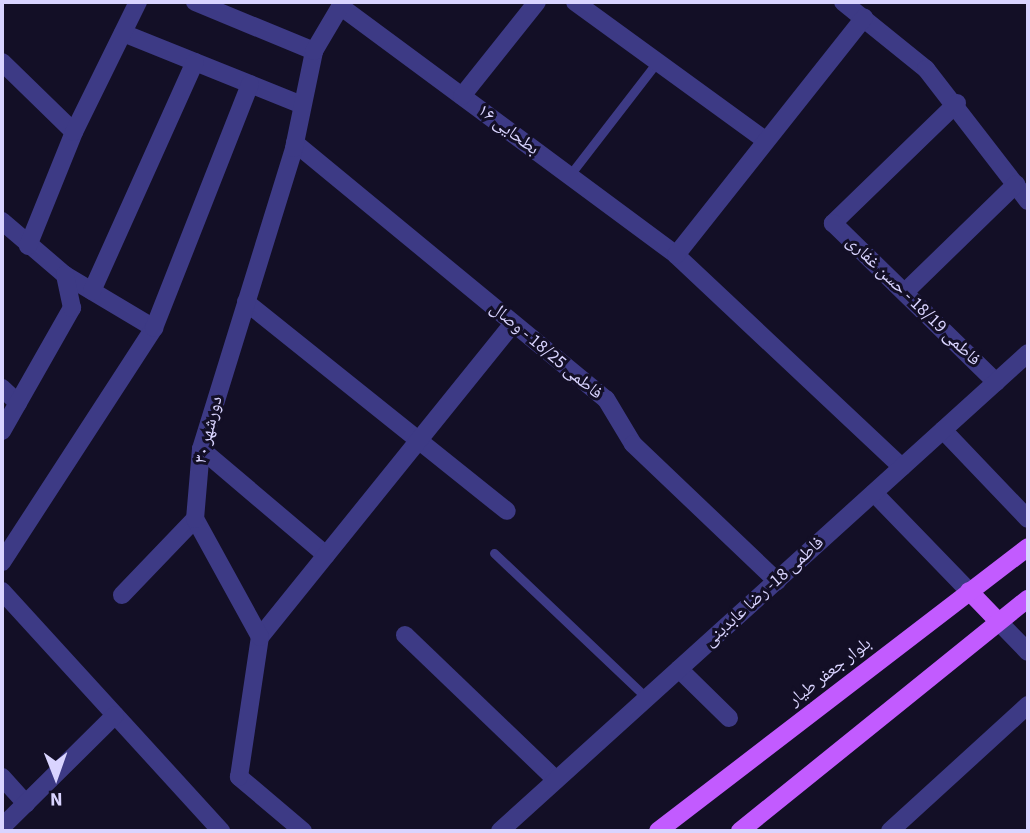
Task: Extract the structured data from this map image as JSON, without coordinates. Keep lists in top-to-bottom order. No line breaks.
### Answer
{"streets":{"main road":["بلوار جعفر طیار"],"street":["بطحایی ۱۶","فاطمی 18/19 - حسن غفاری","فاطمی 18/25 - وصال","دورشهر ۳۰","فاطمی 18- رضا عابدینی"]},"crossings":[["بطحایی ۱۶","دورشهر ۳۰"],["بطحایی ۱۶","فاطمی 18- رضا عابدینی"],["فاطمی 18/19 - حسن غفاری","فاطمی 18- رضا عابدینی"],["فاطمی 18/25 - وصال","دورشهر ۳۰"],["فاطمی 18/25 - وصال","فاطمی 18- رضا عابدینی"]],"north":"bottom"}
